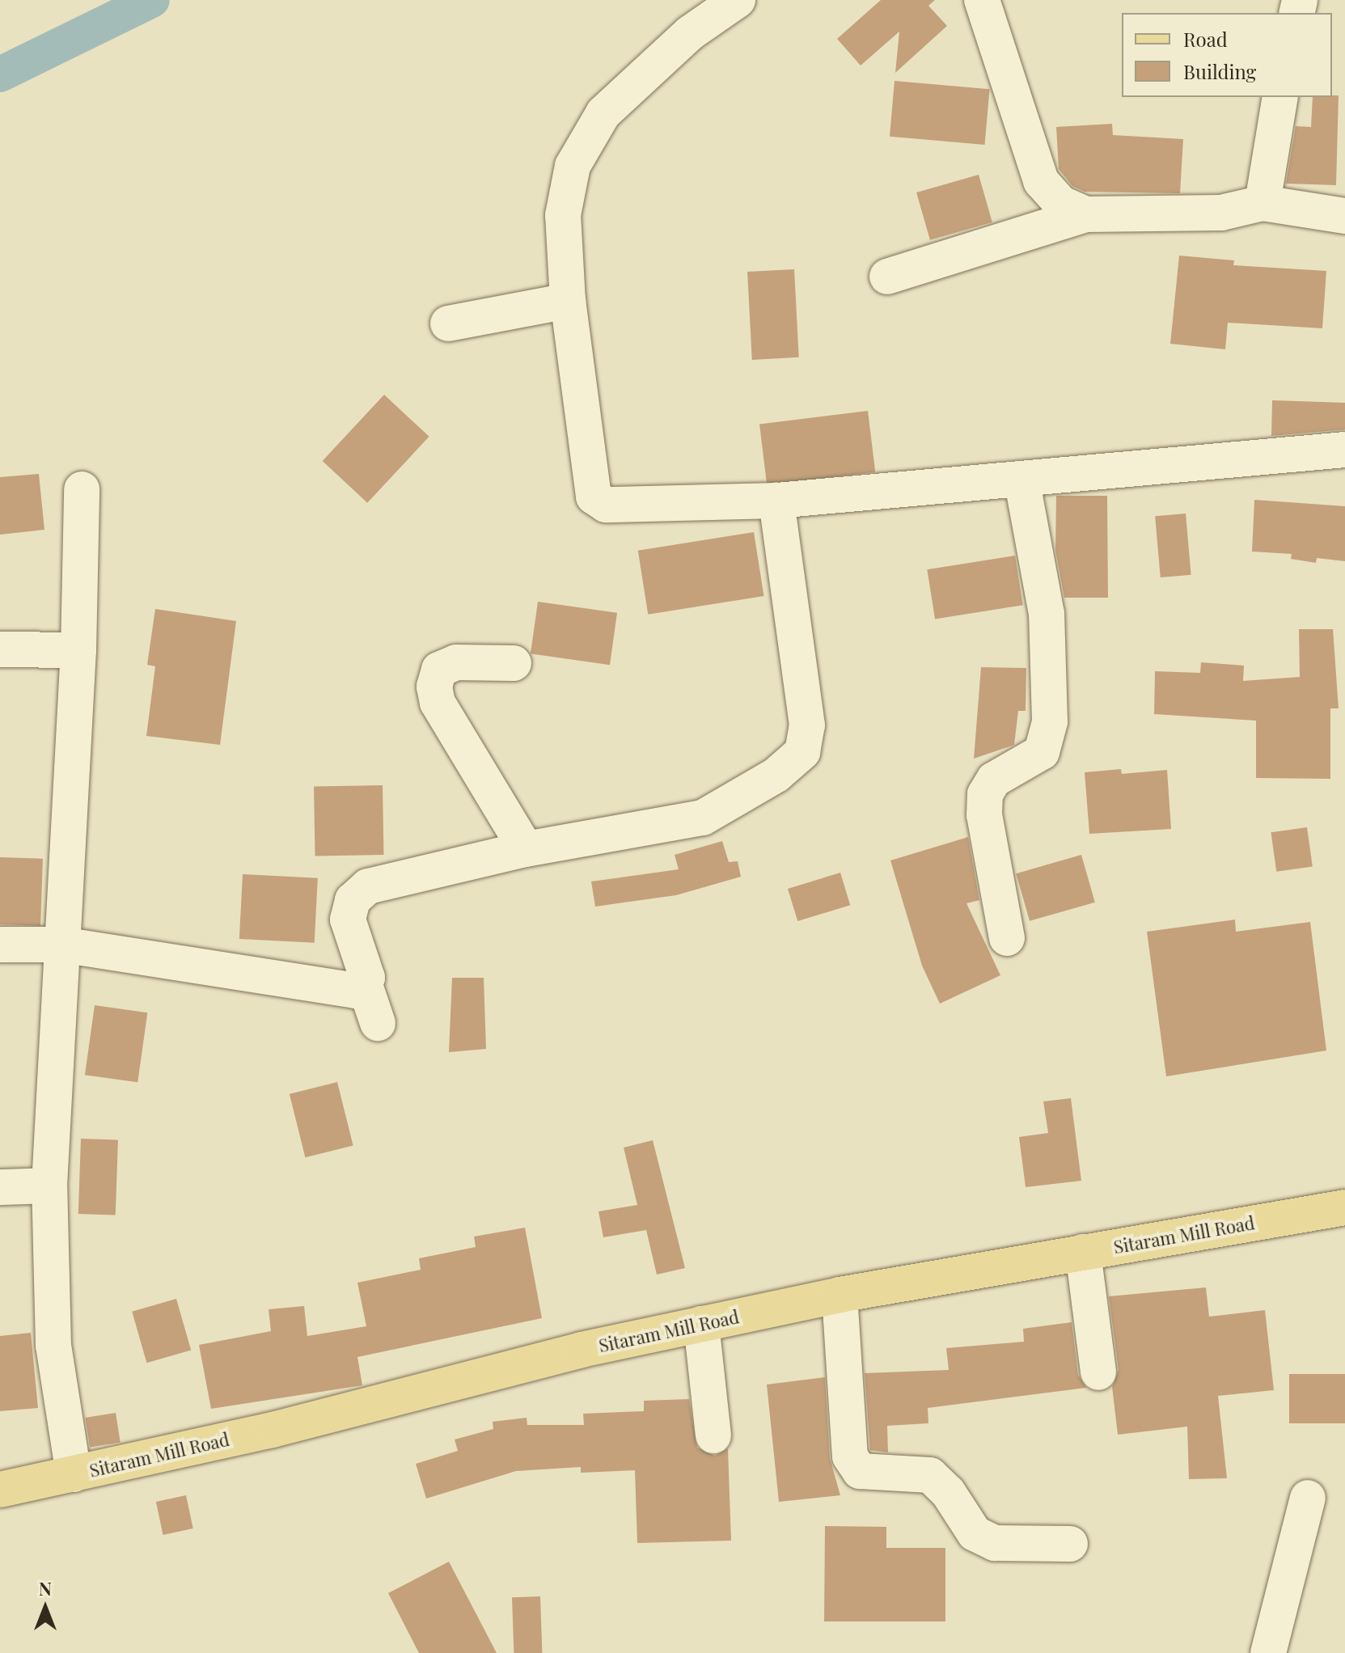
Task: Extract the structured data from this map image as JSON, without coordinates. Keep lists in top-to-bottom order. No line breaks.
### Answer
{"streets":{"main road":["Sitaram Mill Road"]},"legend":["Road","Building"],"north":"top"}
